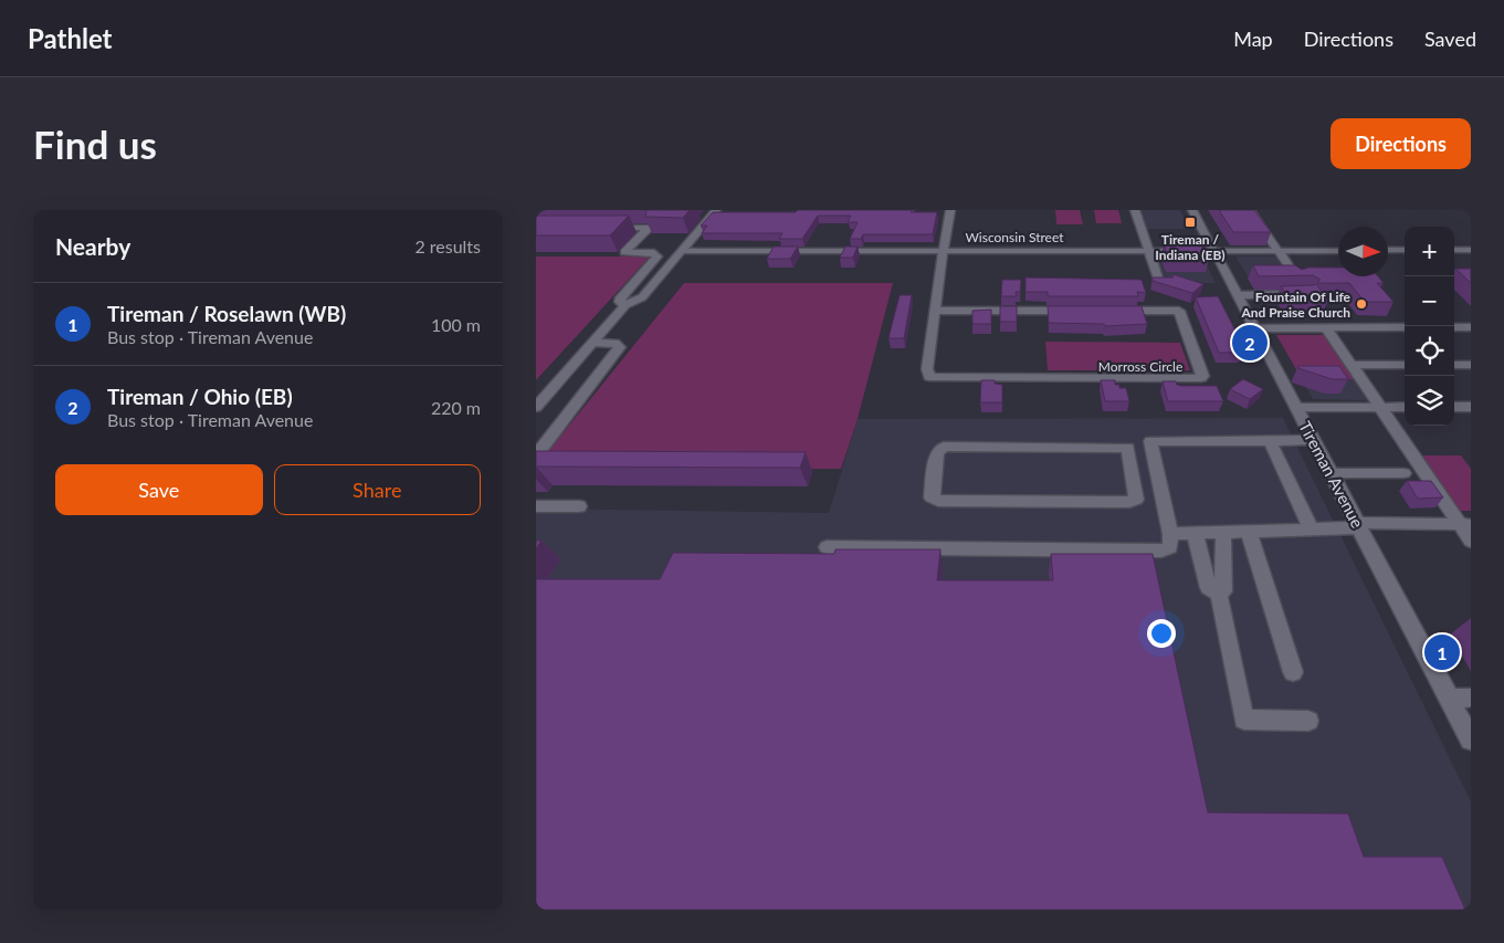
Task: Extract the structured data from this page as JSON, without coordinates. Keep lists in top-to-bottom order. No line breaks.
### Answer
{"streets":{"street":["Wisconsin Street","Morross Circle","Tireman Avenue"]},"crossings":[["Wisconsin Street","Morross Circle"],["Wisconsin Street","Tireman Avenue"]],"places":{"transit":["Tireman / Indiana (EB)"],"other":["Fountain Of Life And Praise Church"]},"north":"right","page":{"header":"Pathlet","nav":["Map","Directions","Saved"],"buttons":["Directions",["Save","Share"]],"title":"Find us","heading":["Nearby","2 results"],"map_buttons":["+","−"],"list":[{"mark":"1","name":"Tireman / Roselawn (WB)","note":"Bus stop · Tireman Avenue","value":"100 m"},{"mark":"2","name":"Tireman / Ohio (EB)","note":"Bus stop · Tireman Avenue","value":"220 m"}],"pins":["2","1"]}}
